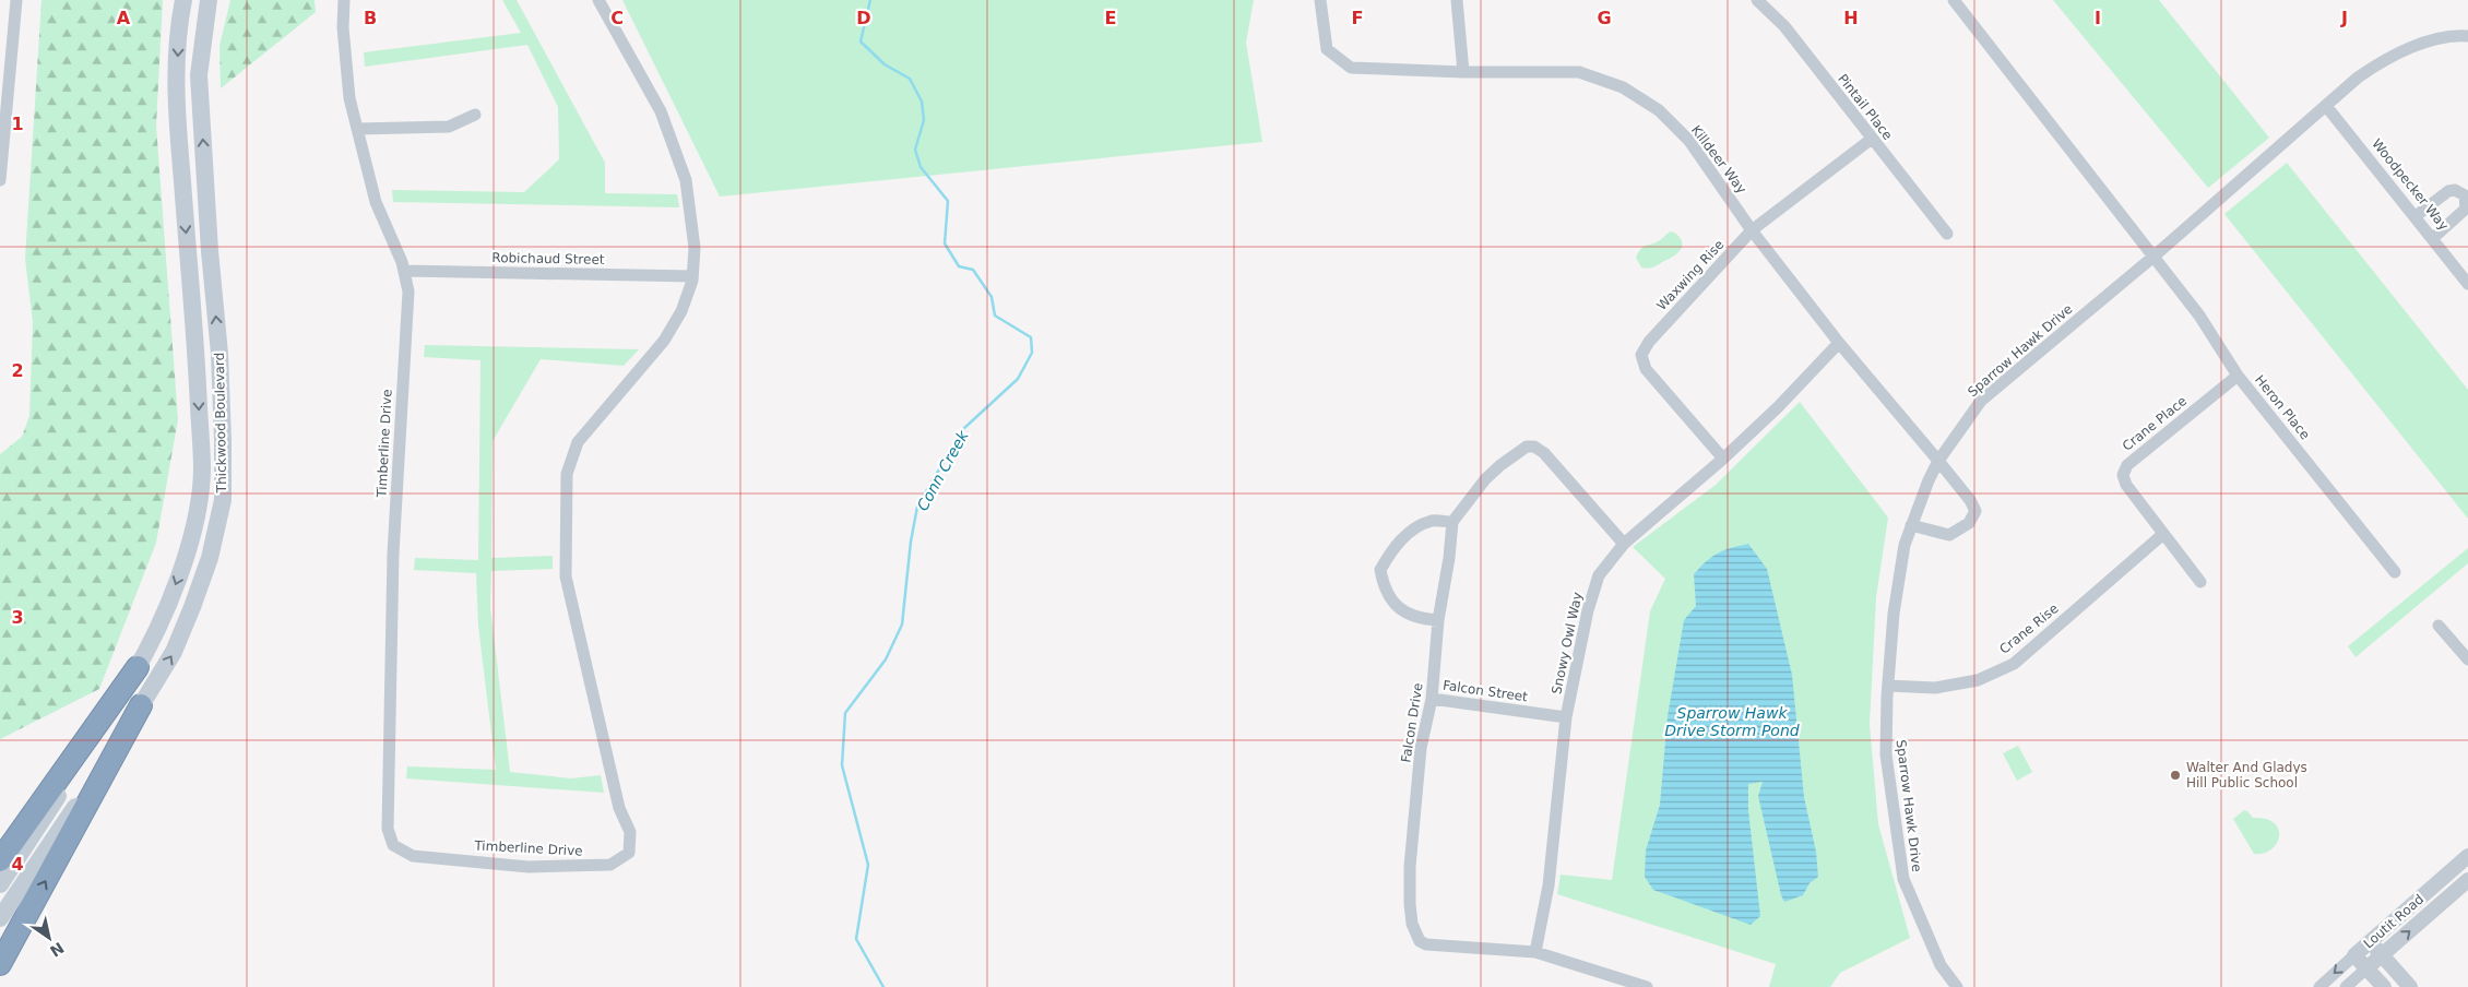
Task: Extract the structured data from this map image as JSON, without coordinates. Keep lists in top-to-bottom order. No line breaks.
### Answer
{"streets":{"main road":["Thickwood Boulevard"],"street":["Pintail Place","Killdeer Way","Woodpecker Way","Robichaud Street","Waxwing Rise","Sparrow Hawk Drive","Heron Place","Crane Place","Timberline Drive","Crane Rise","Snowy Owl Way","Falcon Street","Falcon Drive","Loutit Road"]},"crossings":[["Pintail Place","Waxwing Rise"],["Killdeer Way","Waxwing Rise"],["Killdeer Way","Sparrow Hawk Drive"],["Killdeer Way","Snowy Owl Way"],["Woodpecker Way","Sparrow Hawk Drive"],["Robichaud Street","Timberline Drive"],["Waxwing Rise","Snowy Owl Way"],["Sparrow Hawk Drive","Heron Place"],["Sparrow Hawk Drive","Crane Rise"],["Heron Place","Crane Place"],["Crane Place","Crane Rise"],["Snowy Owl Way","Falcon Street"],["Snowy Owl Way","Falcon Drive"],["Falcon Street","Falcon Drive"]],"water":["Conn Creek","Sparrow Hawk Drive Storm Pond"],"places":["Walter And Gladys Hill Public School"],"north":"bottom right","grid":{"columns":["A","B","C","D","E","F","G","H","I","J"],"rows":["1","2","3","4"]}}
